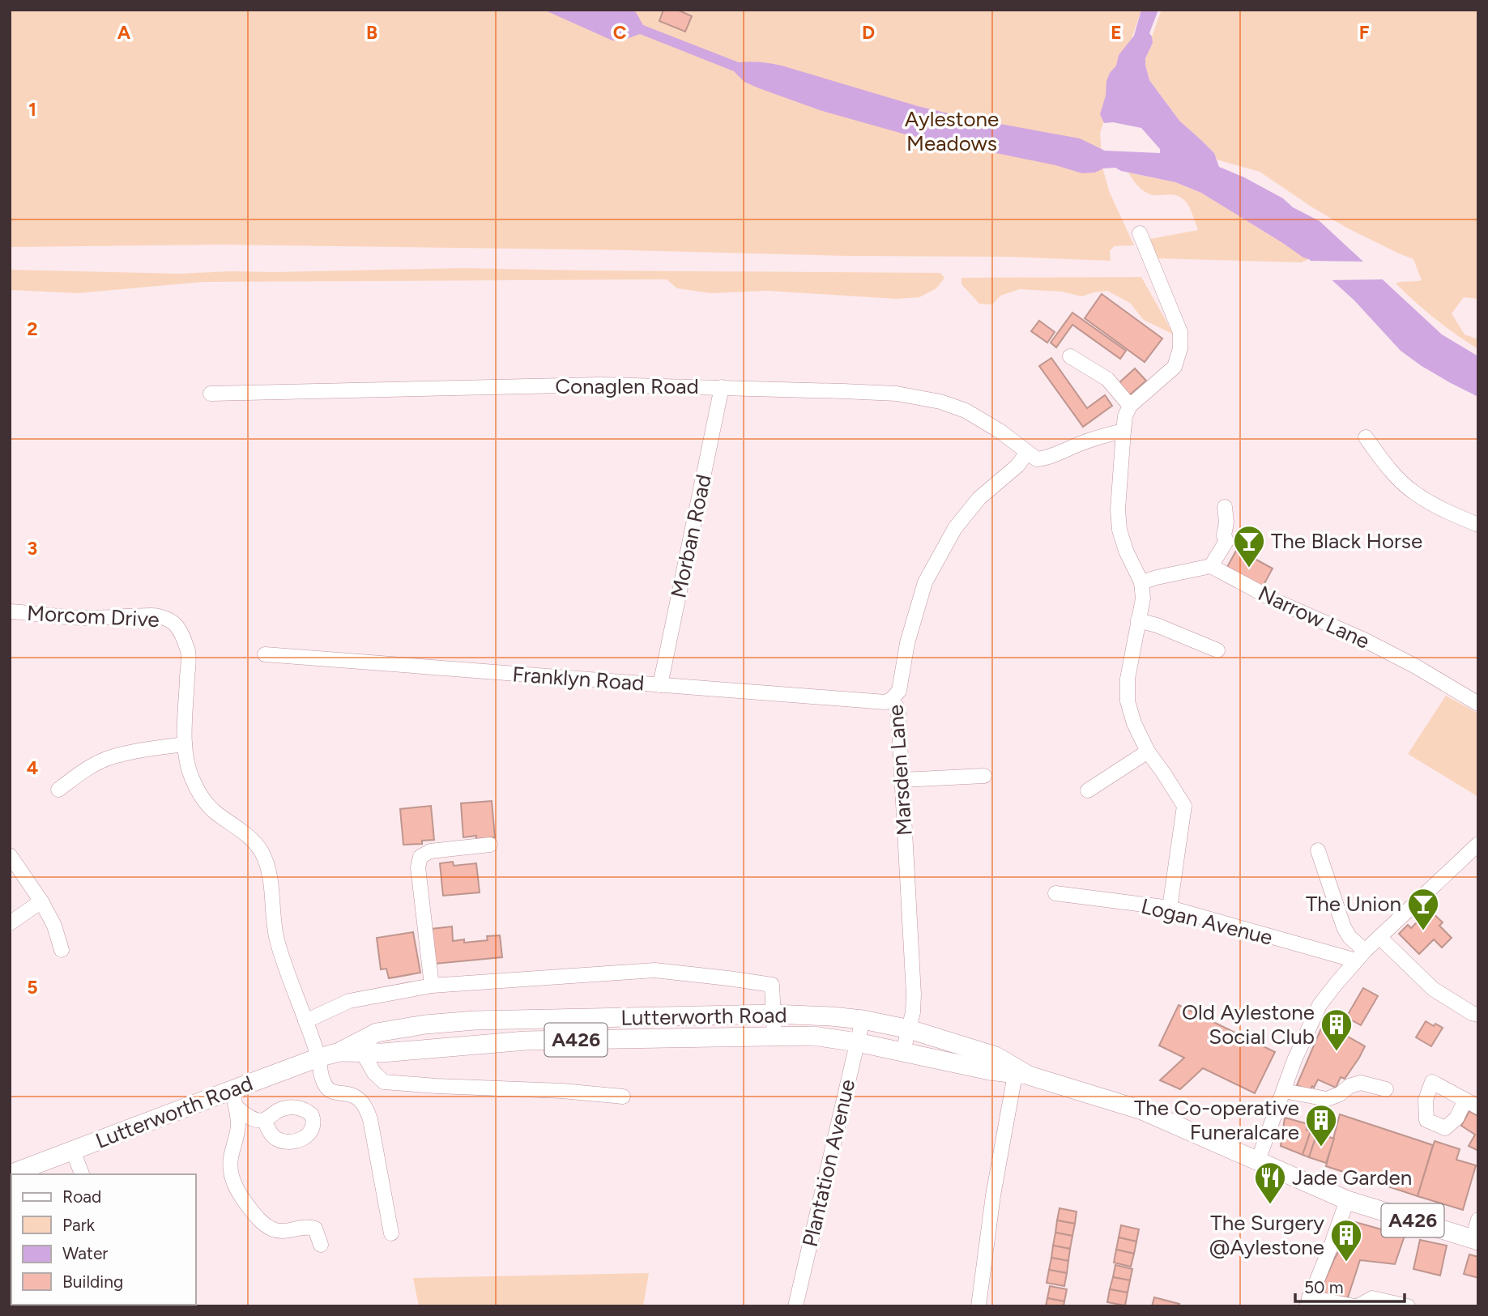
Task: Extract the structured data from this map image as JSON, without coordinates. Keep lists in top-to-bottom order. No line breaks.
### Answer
{"streets":{"main road":["Lutterworth Road","A426"],"street":["Conaglen Road","Morban Road","Morcom Drive","Narrow Lane","Franklyn Road","Marsden Lane","Logan Avenue","Plantation Avenue"]},"crossings":[["Conaglen Road","Morban Road"],["Conaglen Road","Marsden Lane"],["Morban Road","Franklyn Road"],["Morcom Drive","Lutterworth Road"],["Franklyn Road","Marsden Lane"],["Marsden Lane","Lutterworth Road"],["Lutterworth Road","A426"],["Lutterworth Road","Plantation Avenue"]],"parks":["Aylestone Meadows"],"places":{"bar":["The Black Horse","The Union"],"building":["Old Aylestone Social Club","The Co-operative Funeralcare","The Surgery @Aylestone"],"restaurant":["Jade Garden"]},"legend":["Road","Park","Water","Building"],"scale_bar":"50 m","grid":{"columns":["A","B","C","D","E","F"],"rows":["1","2","3","4","5"]}}
